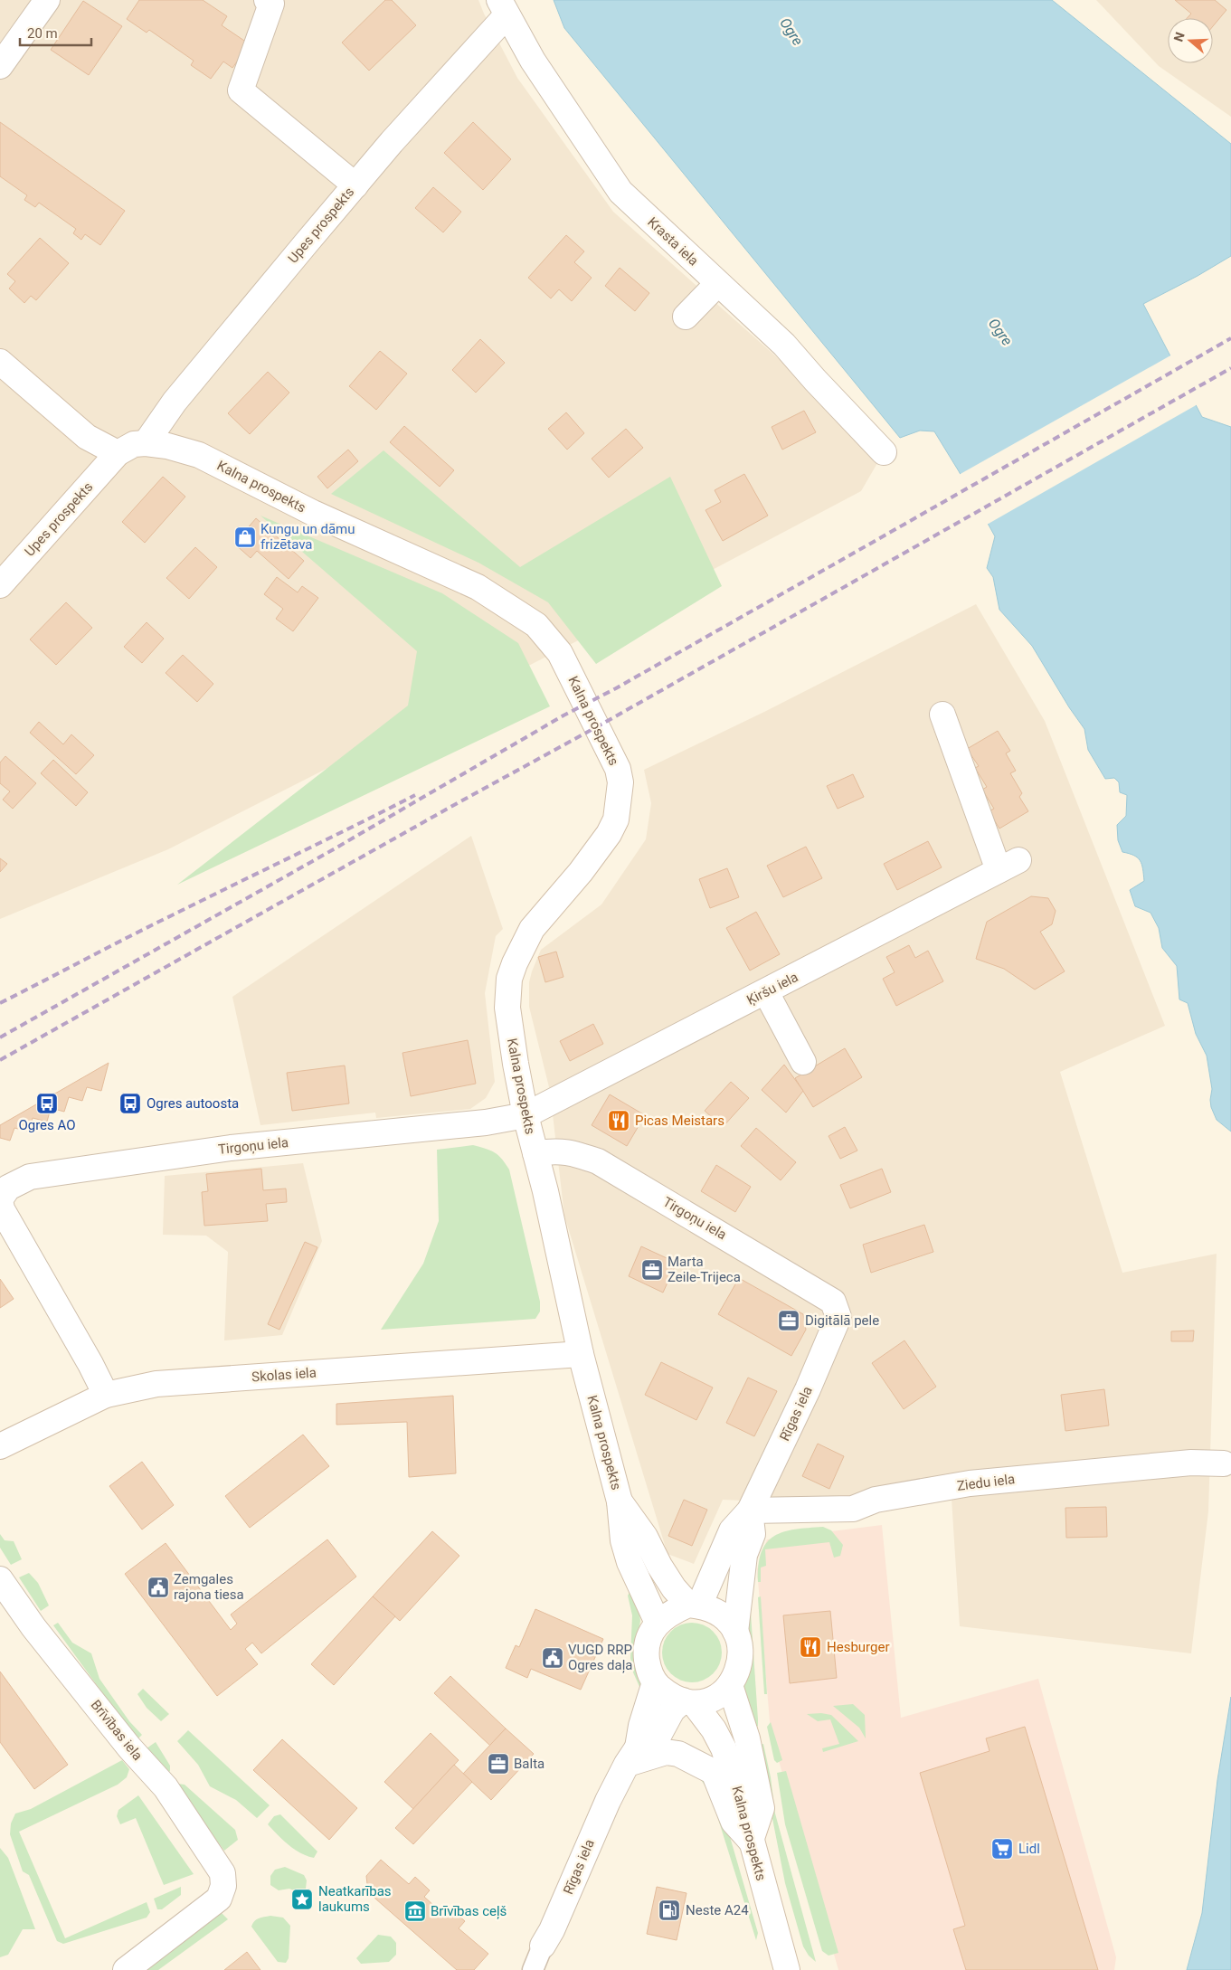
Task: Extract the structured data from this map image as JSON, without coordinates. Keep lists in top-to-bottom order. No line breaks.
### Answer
{"streets":{"street":["Upes prospekts","Krasta iela","Kalna prospekts","Ķiršu iela","Tirgoņu iela","Skolas iela","Rīgas iela","Ziedu iela","Brīvības iela"]},"crossings":[["Upes prospekts","Krasta iela"],["Upes prospekts","Kalna prospekts"],["Kalna prospekts","Ķiršu iela"],["Kalna prospekts","Tirgoņu iela"],["Kalna prospekts","Skolas iela"],["Kalna prospekts","Rīgas iela"],["Ķiršu iela","Tirgoņu iela"],["Tirgoņu iela","Skolas iela"],["Tirgoņu iela","Rīgas iela"],["Rīgas iela","Ziedu iela"]],"water":["Ogre"],"places":{"shop":["Kungu un dāmu frizētava"],"bus stop":["Ogres AO","Ogres autoosta"],"restaurant":["Picas Meistars","Hesburger"],"office":["Marta Zeile-Trijeca","Digitālā pele","Balta"],"public building":["Zemgales rajona tiesa","VUGD RRP Ogres daļa"],"supermarket":["Lidl"],"place":["Neatkarības laukums"],"fuel station":["Neste A24"],"museum":["Brīvības ceļš"]},"scale_bar":"20 m","north":"left"}
